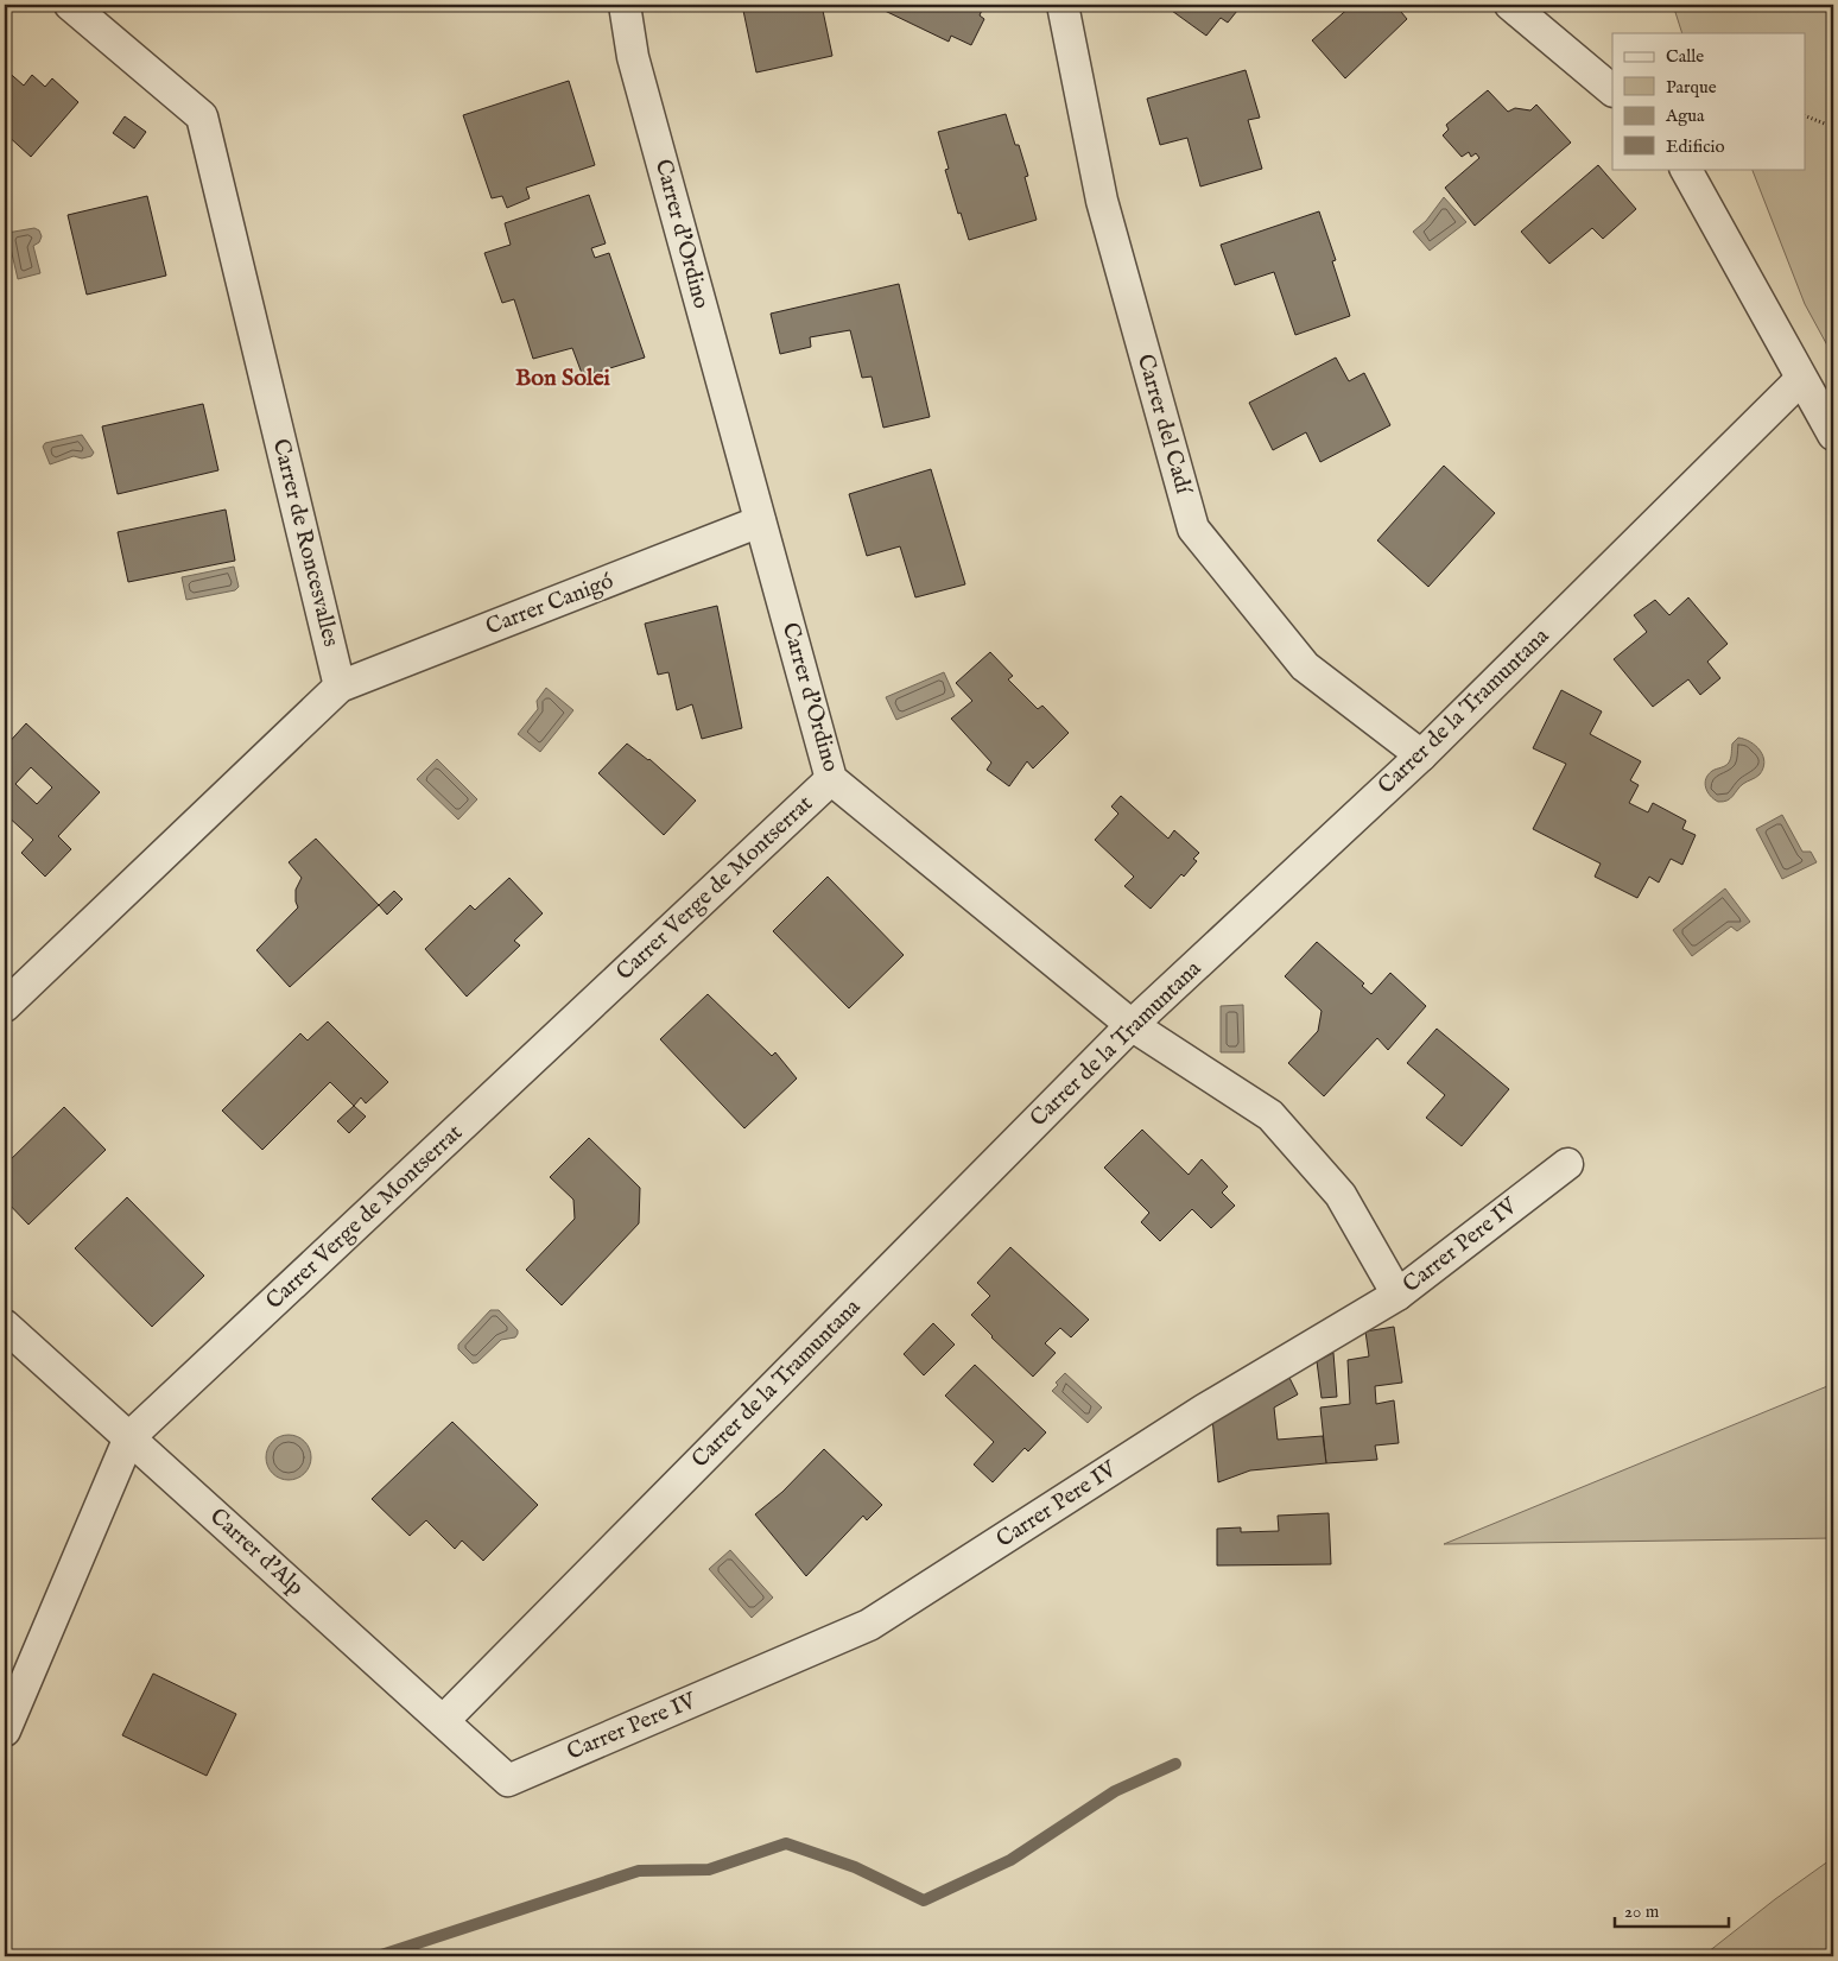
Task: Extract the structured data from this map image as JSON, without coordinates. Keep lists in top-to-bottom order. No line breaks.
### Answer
{"streets":{"street":["Carrer d'Ordino","Carrer del Cadí","Carrer de Roncesvalles","Carrer Canigó","Carrer de la Tramuntana","Carrer Verge de Montserrat","Carrer Pere IV","Carrer d'Alp"]},"crossings":[["Carrer d'Ordino","Carrer Canigó"],["Carrer d'Ordino","Carrer de la Tramuntana"],["Carrer d'Ordino","Carrer Verge de Montserrat"],["Carrer d'Ordino","Carrer Pere IV"],["Carrer del Cadí","Carrer de la Tramuntana"],["Carrer de Roncesvalles","Carrer Canigó"],["Carrer de la Tramuntana","Carrer d'Alp"],["Carrer Verge de Montserrat","Carrer d'Alp"],["Carrer Pere IV","Carrer d'Alp"]],"districts":["Bon Solei"],"legend":["Calle","Parque","Agua","Edificio"],"scale_bar":"20 m"}
